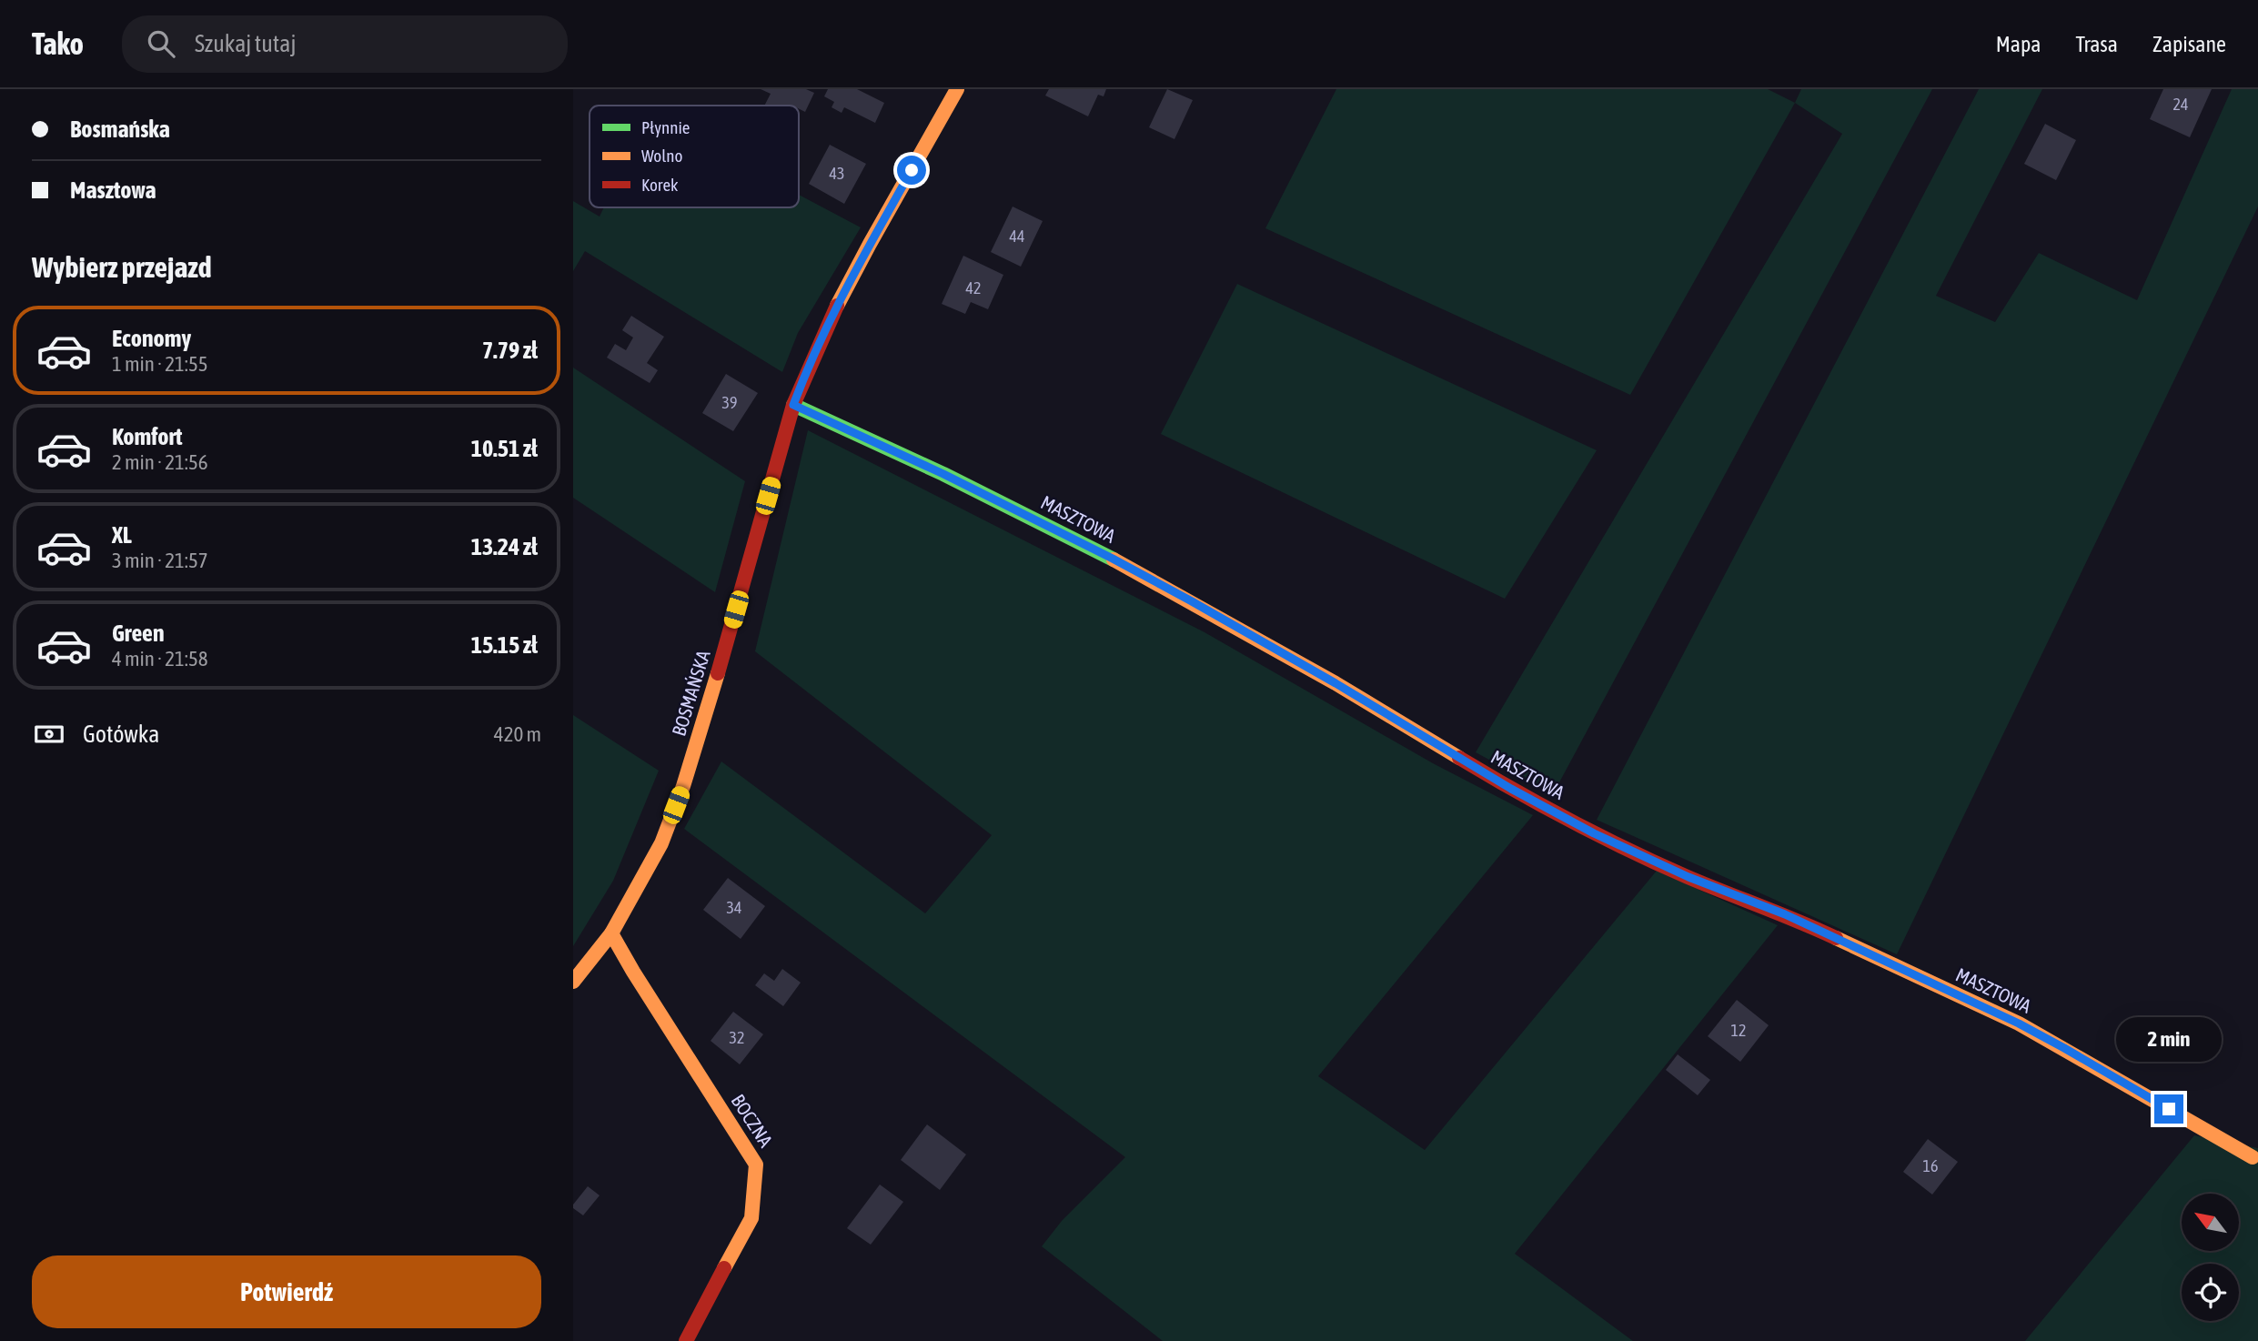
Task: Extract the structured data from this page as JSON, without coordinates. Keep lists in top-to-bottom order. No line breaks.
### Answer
{"streets":{"street":["MASZTOWA","BOSMAŃSKA","BOCZNA"]},"crossings":[["MASZTOWA","BOSMAŃSKA"],["BOSMAŃSKA","BOCZNA"]],"house_numbers":["24","43","44","42","39","34","12","32","16"],"legend":["Płynnie","Wolno","Korek"],"north":"top left","page":{"header":"Tako","search":"Szukaj tutaj","nav":["Mapa","Trasa","Zapisane"],"banner":["Bosmańska","Masztowa"],"heading":"Wybierz przejazd","list":[{"name":"Economy","note":"1 min · 21:55","value":"7.79 zł"},{"name":"Komfort","note":"2 min · 21:56","value":"10.51 zł"},{"name":"XL","note":"3 min · 21:57","value":"13.24 zł"},{"name":"Green","note":"4 min · 21:58","value":"15.15 zł"}],"pay":["Gotówka","420 m"],"bubble":"2 min","buttons":"Potwierdź"}}
